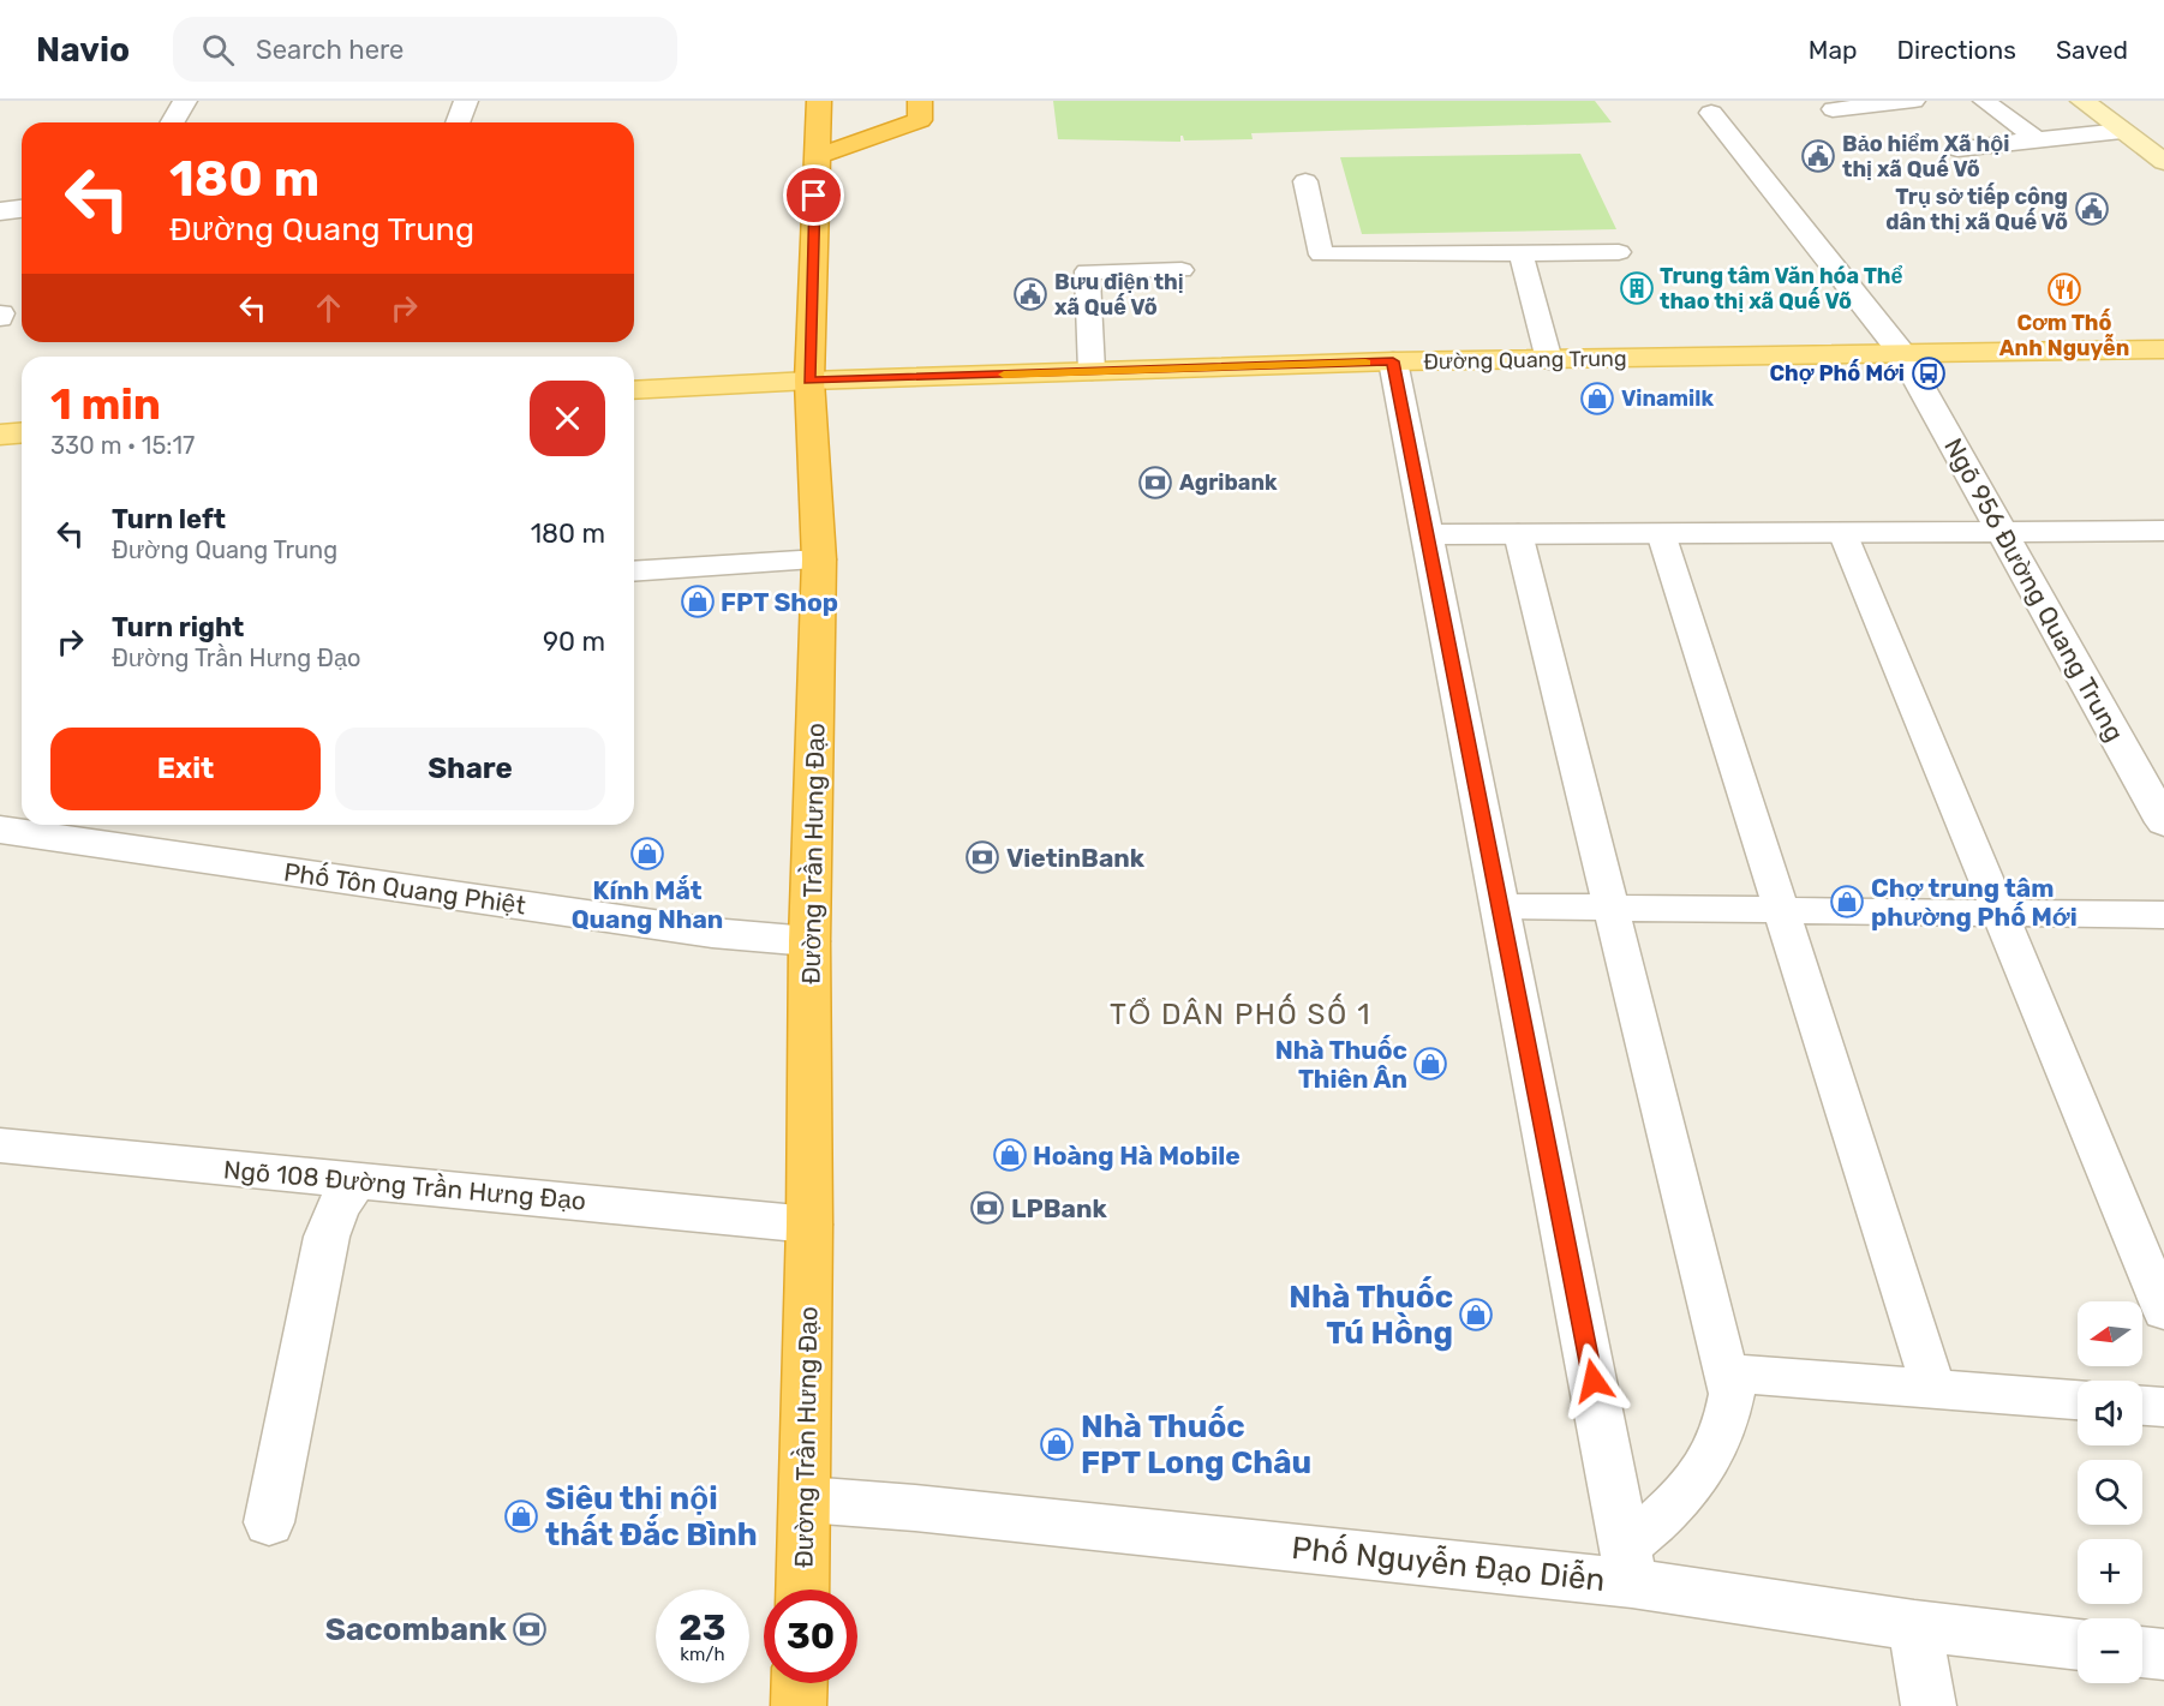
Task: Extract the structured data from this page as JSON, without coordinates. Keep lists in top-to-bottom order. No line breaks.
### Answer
{"streets":{"highway":["Đường Trần Hưng Đạo"],"main road":["Đường Quang Trung"],"street":["Ngõ 956 Đường Quang Trung","Phố Tôn Quang Phiệt","Ngõ 108 Đường Trần Hưng Đạo","Phố Nguyễn Đạo Diễn"]},"crossings":[["Đường Quang Trung","Ngõ 956 Đường Quang Trung"],["Đường Quang Trung","Đường Trần Hưng Đạo"],["Đường Trần Hưng Đạo","Phố Tôn Quang Phiệt"],["Đường Trần Hưng Đạo","Ngõ 108 Đường Trần Hưng Đạo"],["Đường Trần Hưng Đạo","Phố Nguyễn Đạo Diễn"]],"districts":["TỔ DÂN PHỐ SỐ 1"],"places":{"public building":["Bảo hiểm Xã hội thị xã Quế Võ","Trụ sở tiếp công dân thị xã Quế Võ","Bưu điện thị xã Quế Võ"],"building":["Trung tâm Văn hóa Thể thao thị xã Quế Võ"],"restaurant":["Cơm Thố Anh Nguyễn"],"bus stop":["Chợ Phố Mới"],"shop":["Vinamilk","FPT Shop","Kính Mắt Quang Nhan","Chợ trung tâm phường Phố Mới","Nhà Thuốc Thiên Ân","Hoàng Hà Mobile","Nhà Thuốc Tú Hồng","Nhà Thuốc FPT Long Châu","Siêu thị nội thất Đắc Bình"],"bank":["Agribank","VietinBank","LPBank","Sacombank"]},"north":"left","page":{"header":"Navio","search":"Search here","nav":["Map","Directions","Saved"],"turn":["180 m","Đường Quang Trung"],"heading":["1 min","330 m · 15:17"],"list":[{"name":"Turn left","note":"Đường Quang Trung","value":"180 m"},{"name":"Turn right","note":"Đường Trần Hưng Đạo","value":"90 m"}],"buttons":["Exit","Share"],"map_buttons":["+","−"],"speed":"23 km/h","limit":"30"}}
